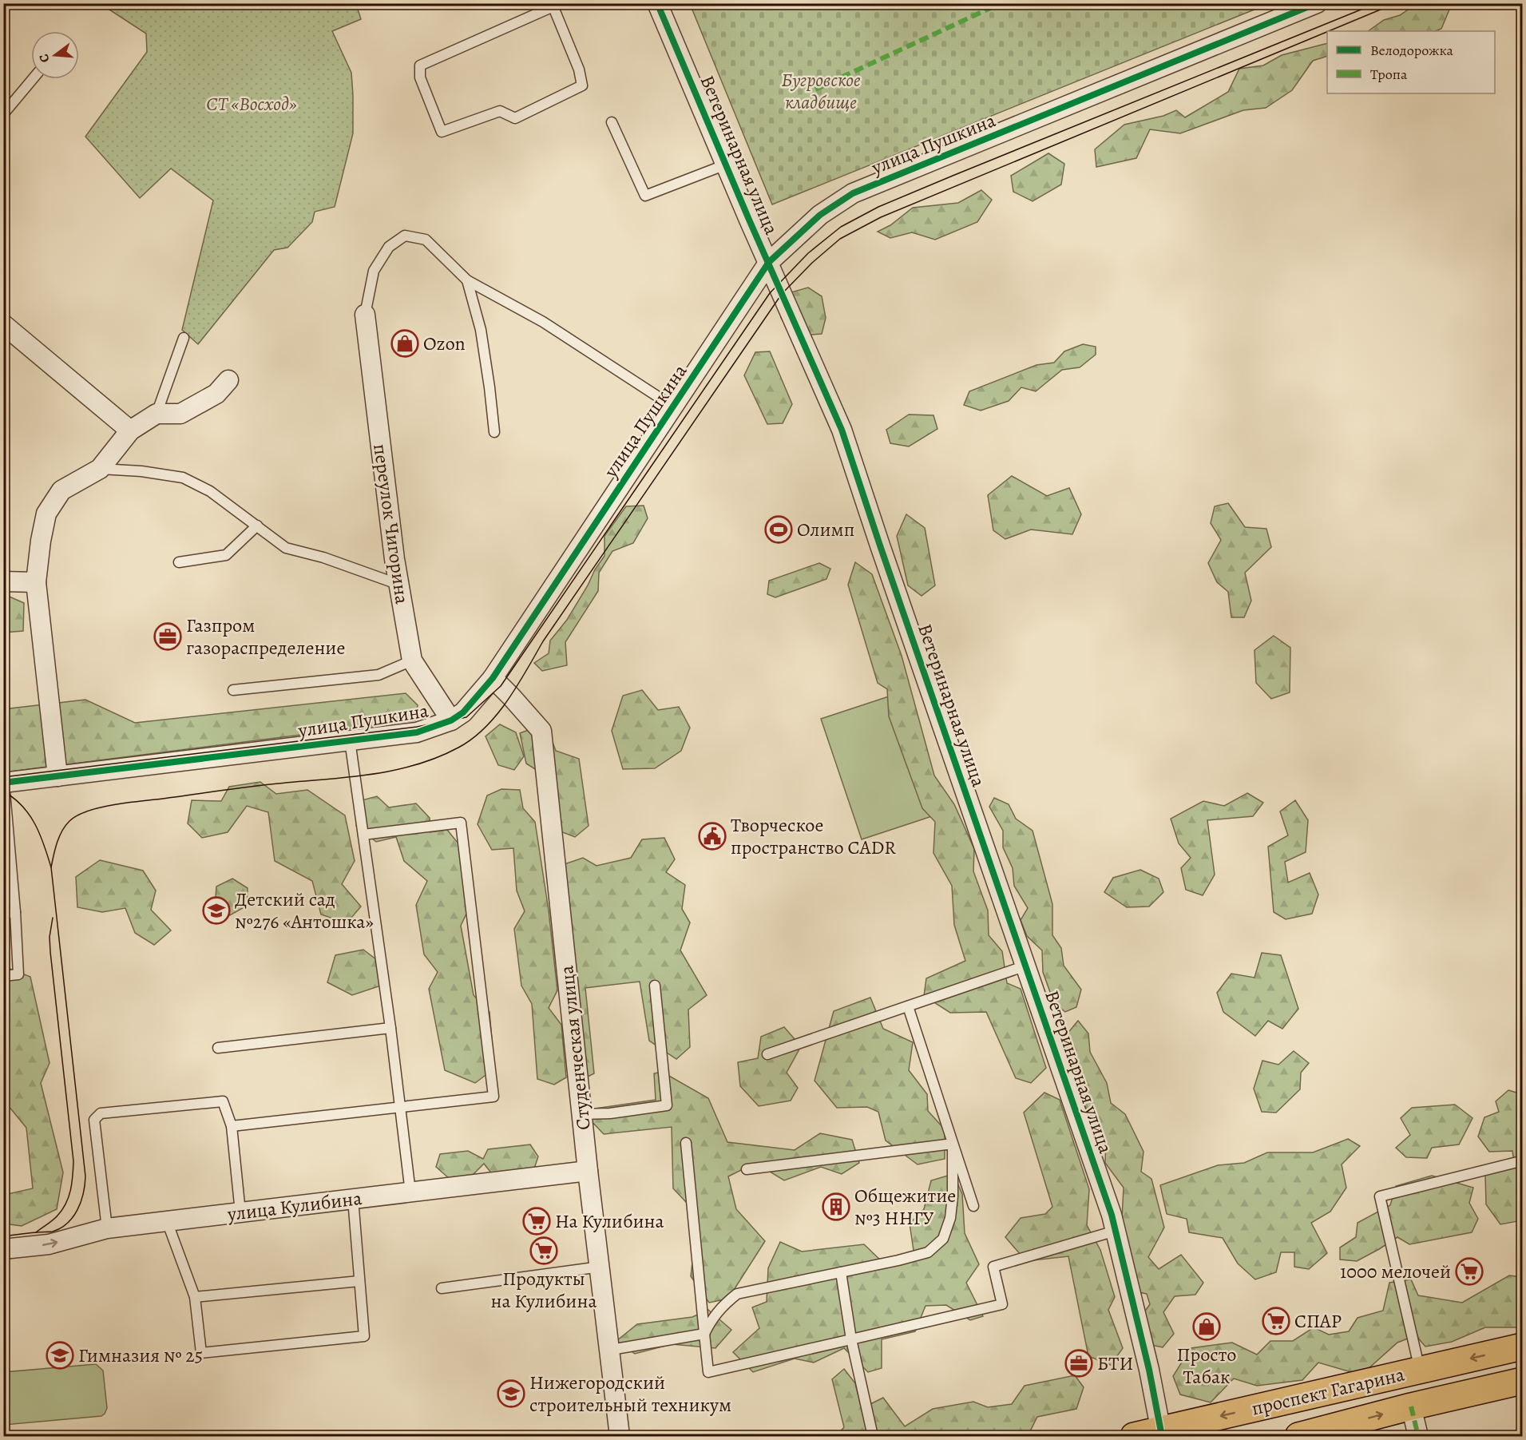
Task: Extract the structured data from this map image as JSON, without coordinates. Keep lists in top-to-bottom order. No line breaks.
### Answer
{"streets":{"main road":["проспект Гагарина"],"street":["улица Пушкина","Ветеринарная улица","переулок Чигорина","Студенческая улица","улица Кулибина"]},"crossings":[["улица Пушкина","Ветеринарная улица"],["улица Пушкина","переулок Чигорина"],["улица Пушкина","Студенческая улица"],["Ветеринарная улица","проспект Гагарина"],["Студенческая улица","улица Кулибина"]],"parks":["Бугровское кладбище","СТ «Восход»"],"places":{"shop":["Ozon","Просто Табак"],"sports":["Олимп"],"office":["Газпром газораспределение","БТИ"],"public building":["Творческое пространство CADR"],"school or university":["Детский сад №276 «Антошка»","Гимназия № 25","Нижегородский строительный техникум"],"building":["Общежитие №3 ННГУ"],"supermarket":["На Кулибина","Продукты на Кулибина","1000 мелочей","СПАР"]},"legend":["Велодорожка","Тропа"],"north":"left"}
